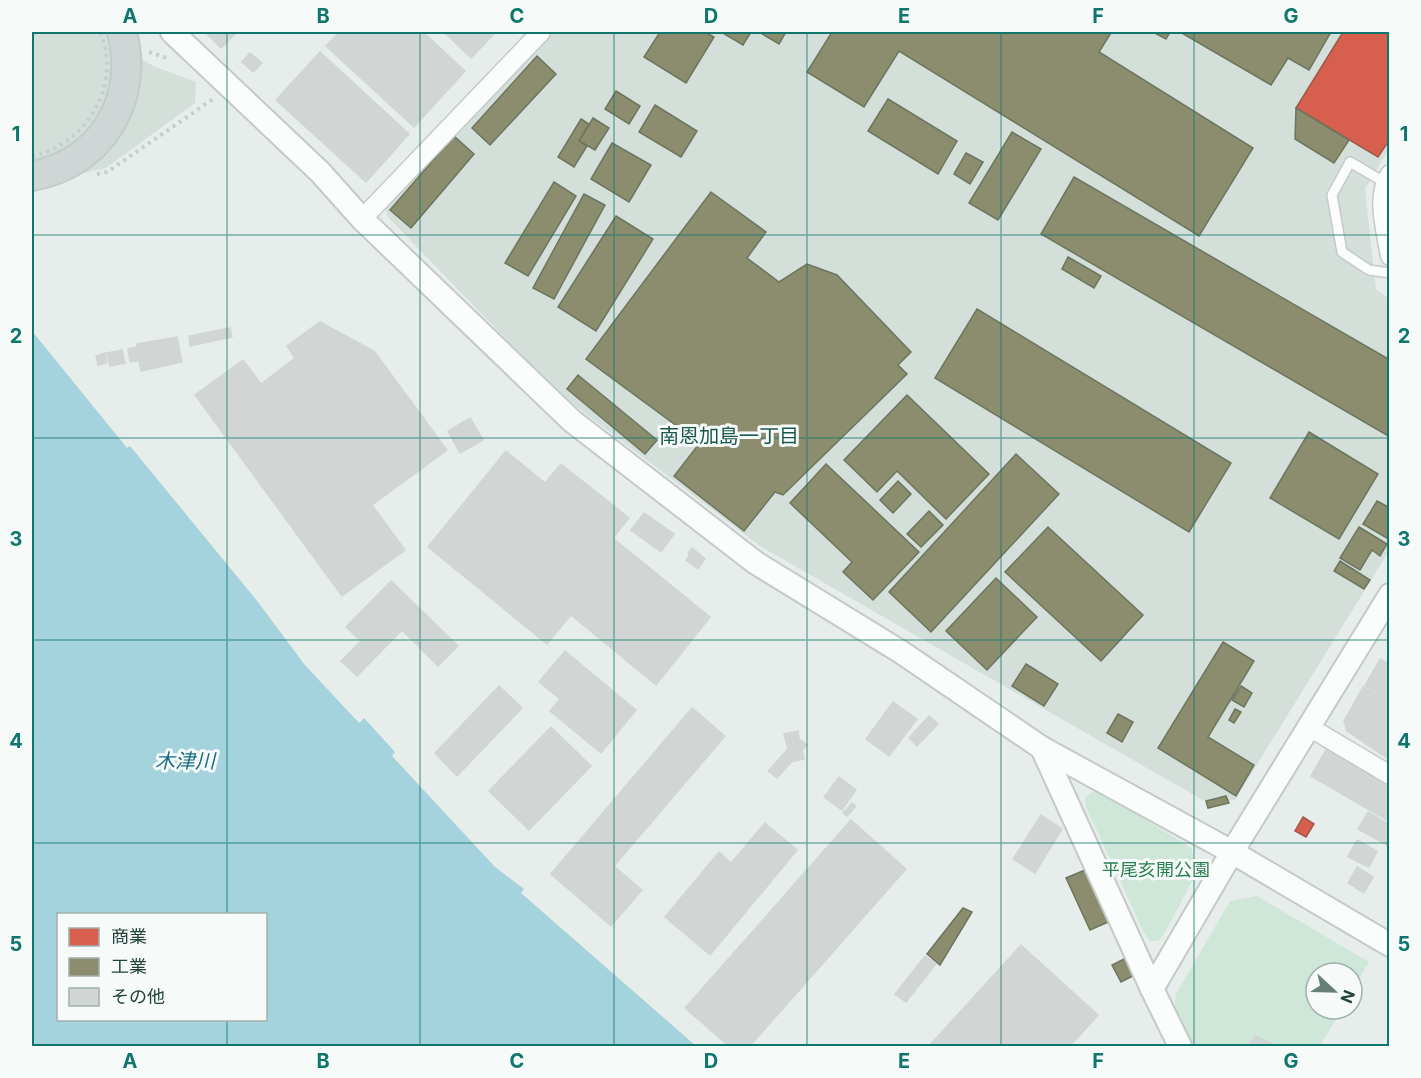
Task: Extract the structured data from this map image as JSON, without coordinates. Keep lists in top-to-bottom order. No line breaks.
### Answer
{"districts":["南恩加島一丁目"],"water":["木津川"],"parks":["平尾亥開公園"],"legend":["商業","工業","その他"],"north":"right","grid":{"columns":["A","B","C","D","E","F","G"],"rows":["1","2","3","4","5"]}}
